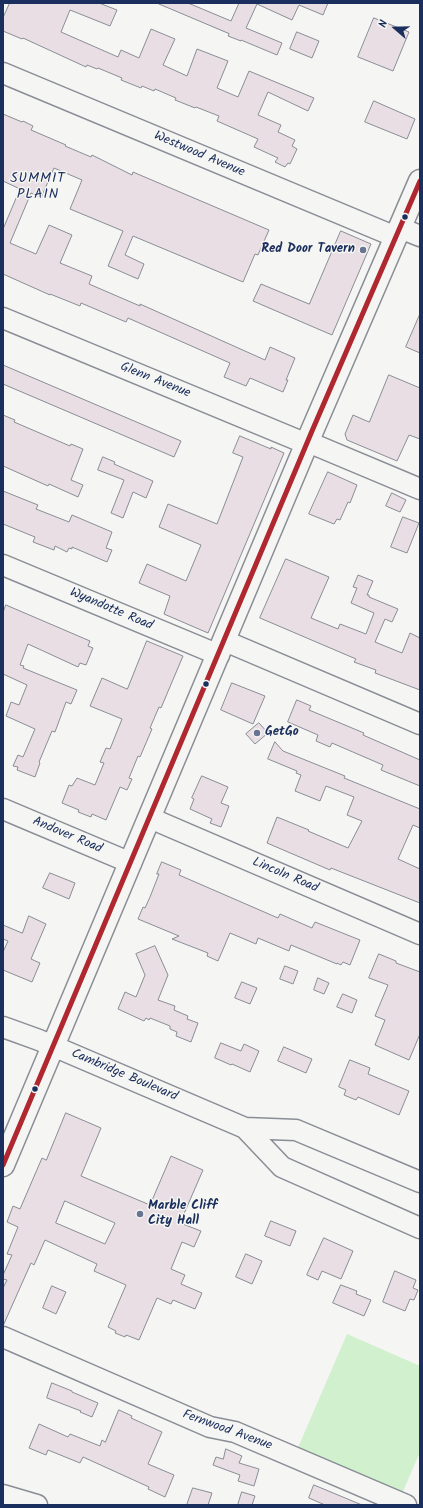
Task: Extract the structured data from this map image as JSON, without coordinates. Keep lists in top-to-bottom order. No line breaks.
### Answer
{"streets":{"street":["Westwood Avenue","Glenn Avenue","Wyandotte Road","Andover Road","Lincoln Road","Cambridge Boulevard","Fernwood Avenue"]},"districts":["SUMMIT PLAIN"],"places":["Red Door Tavern","GetGo","Marble Cliff City Hall"],"north":"left"}
